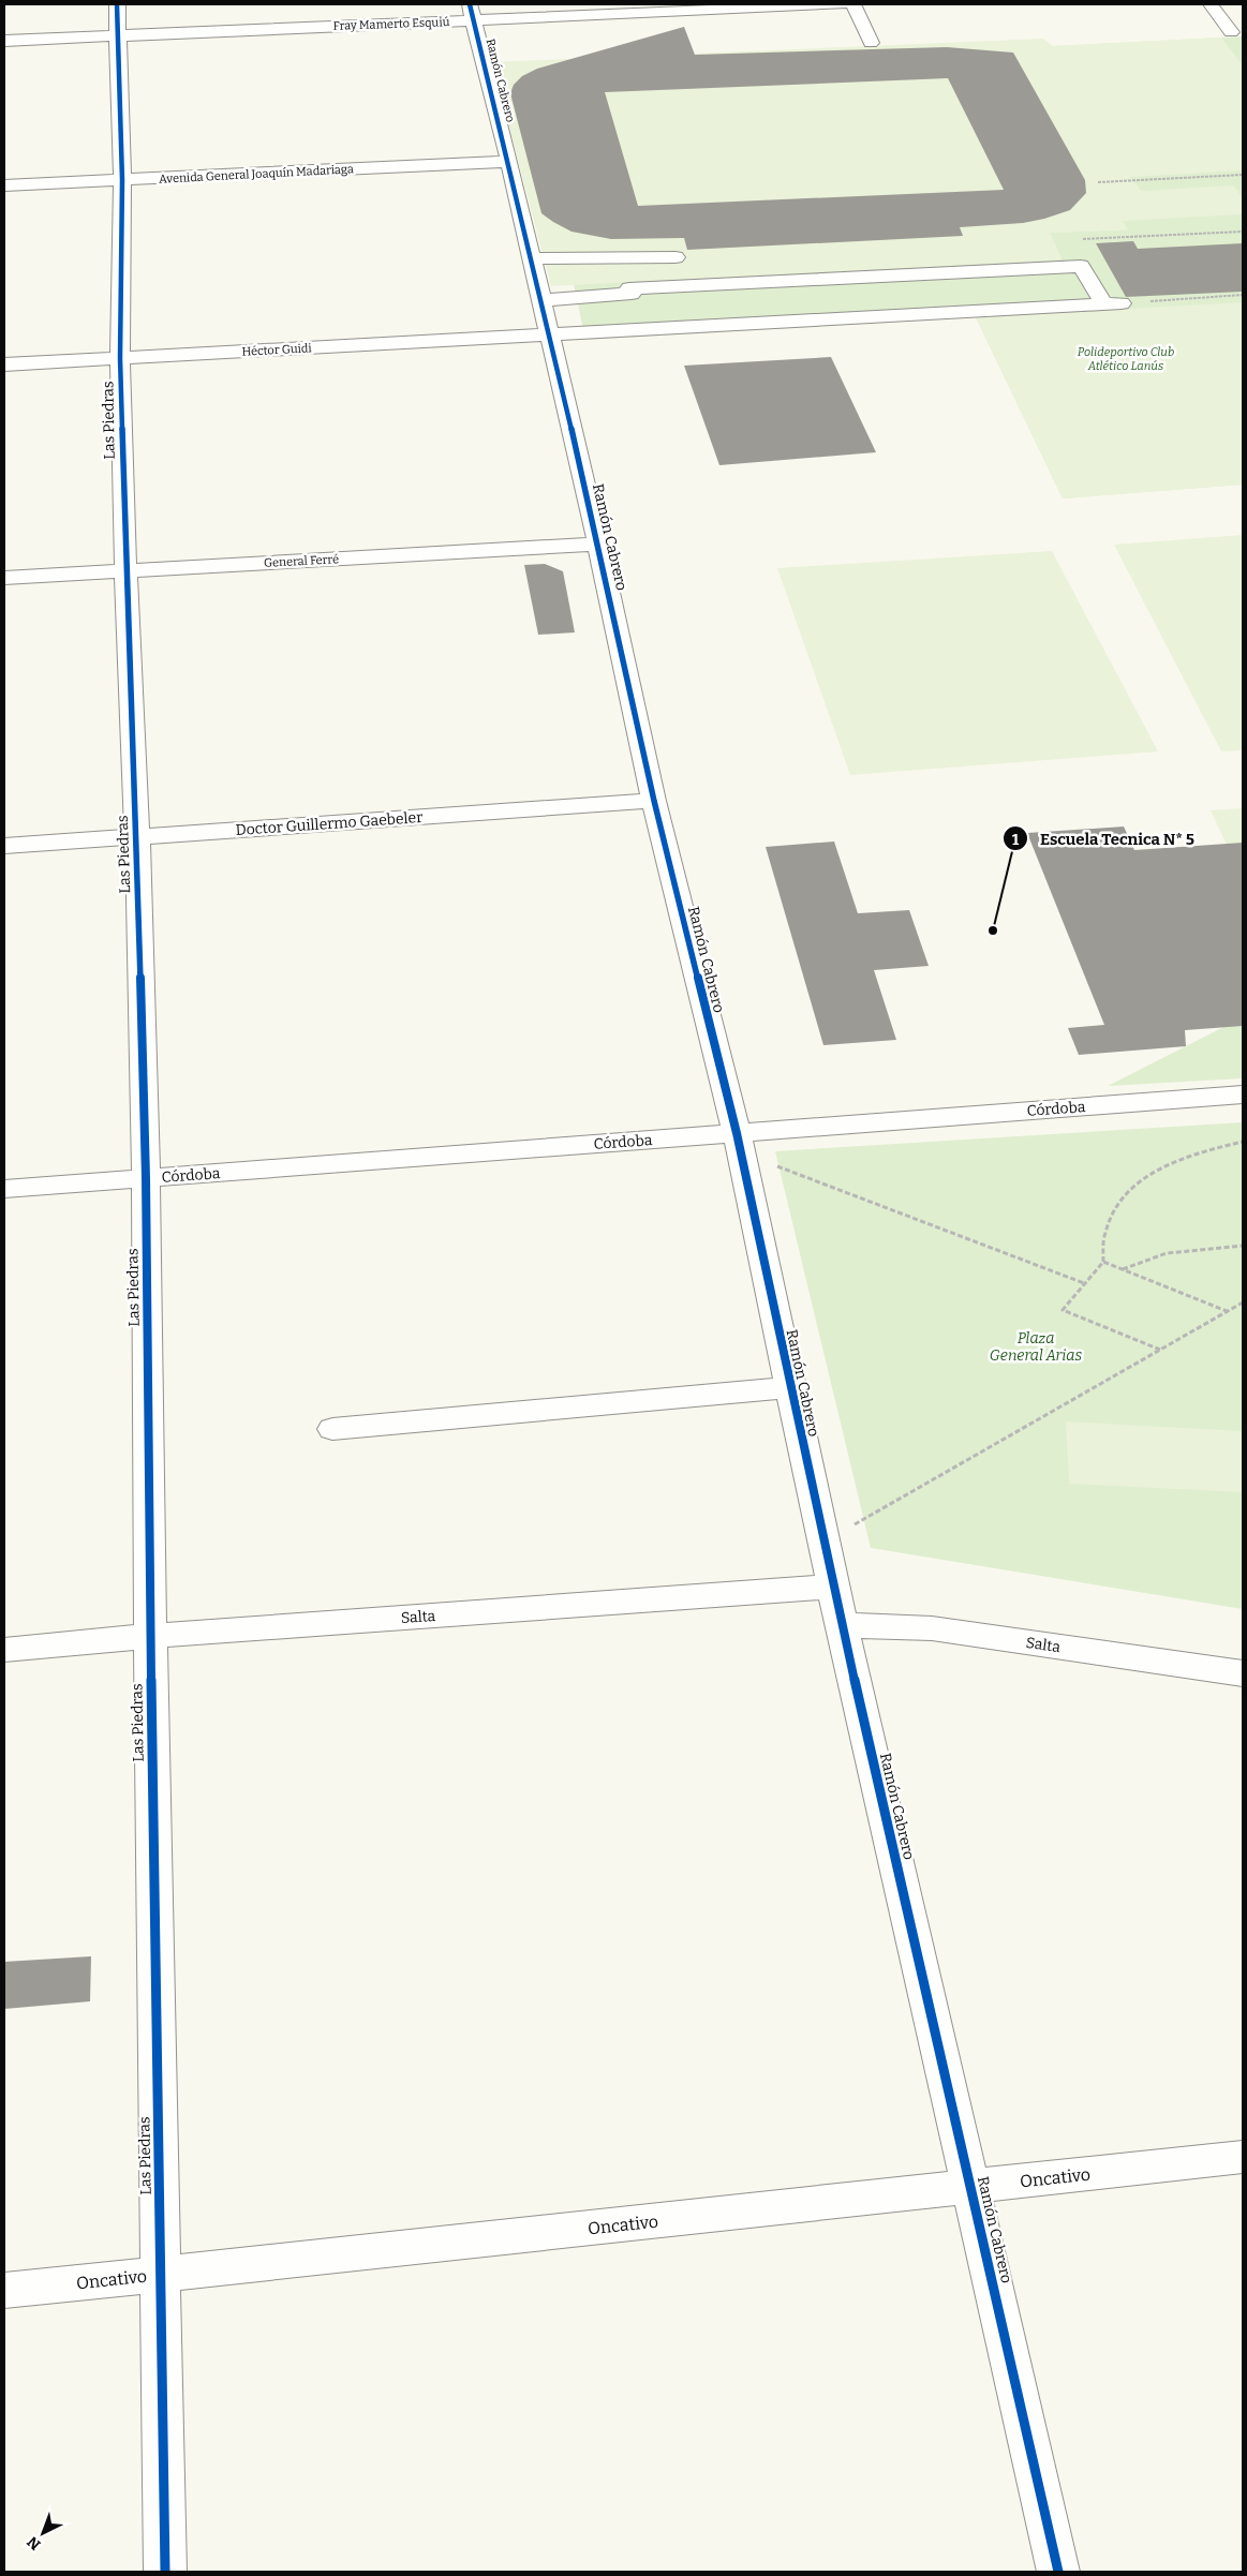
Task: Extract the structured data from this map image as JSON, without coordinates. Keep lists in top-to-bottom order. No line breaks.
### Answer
{"streets":{"street":["Fray Mamerto Esquiú","Ramón Cabrero","Avenida General Joaquín Madariaga","Héctor Guidi","Las Piedras","General Ferré","Doctor Guillermo Gaebeler","Córdoba","Salta","Oncativo"]},"crossings":[["Fray Mamerto Esquiú","Ramón Cabrero"],["Fray Mamerto Esquiú","Las Piedras"],["Ramón Cabrero","Avenida General Joaquín Madariaga"],["Ramón Cabrero","Héctor Guidi"],["Ramón Cabrero","General Ferré"],["Ramón Cabrero","Doctor Guillermo Gaebeler"],["Ramón Cabrero","Córdoba"],["Ramón Cabrero","Salta"],["Ramón Cabrero","Oncativo"],["Avenida General Joaquín Madariaga","Las Piedras"],["Héctor Guidi","Las Piedras"],["Las Piedras","General Ferré"],["Las Piedras","Doctor Guillermo Gaebeler"],["Las Piedras","Córdoba"],["Las Piedras","Salta"],["Las Piedras","Oncativo"]],"parks":["Polideportivo Club Atlético Lanús","Plaza General Arias"],"places":["Escuela Tecnica N* 5"],"north":"bottom left"}
